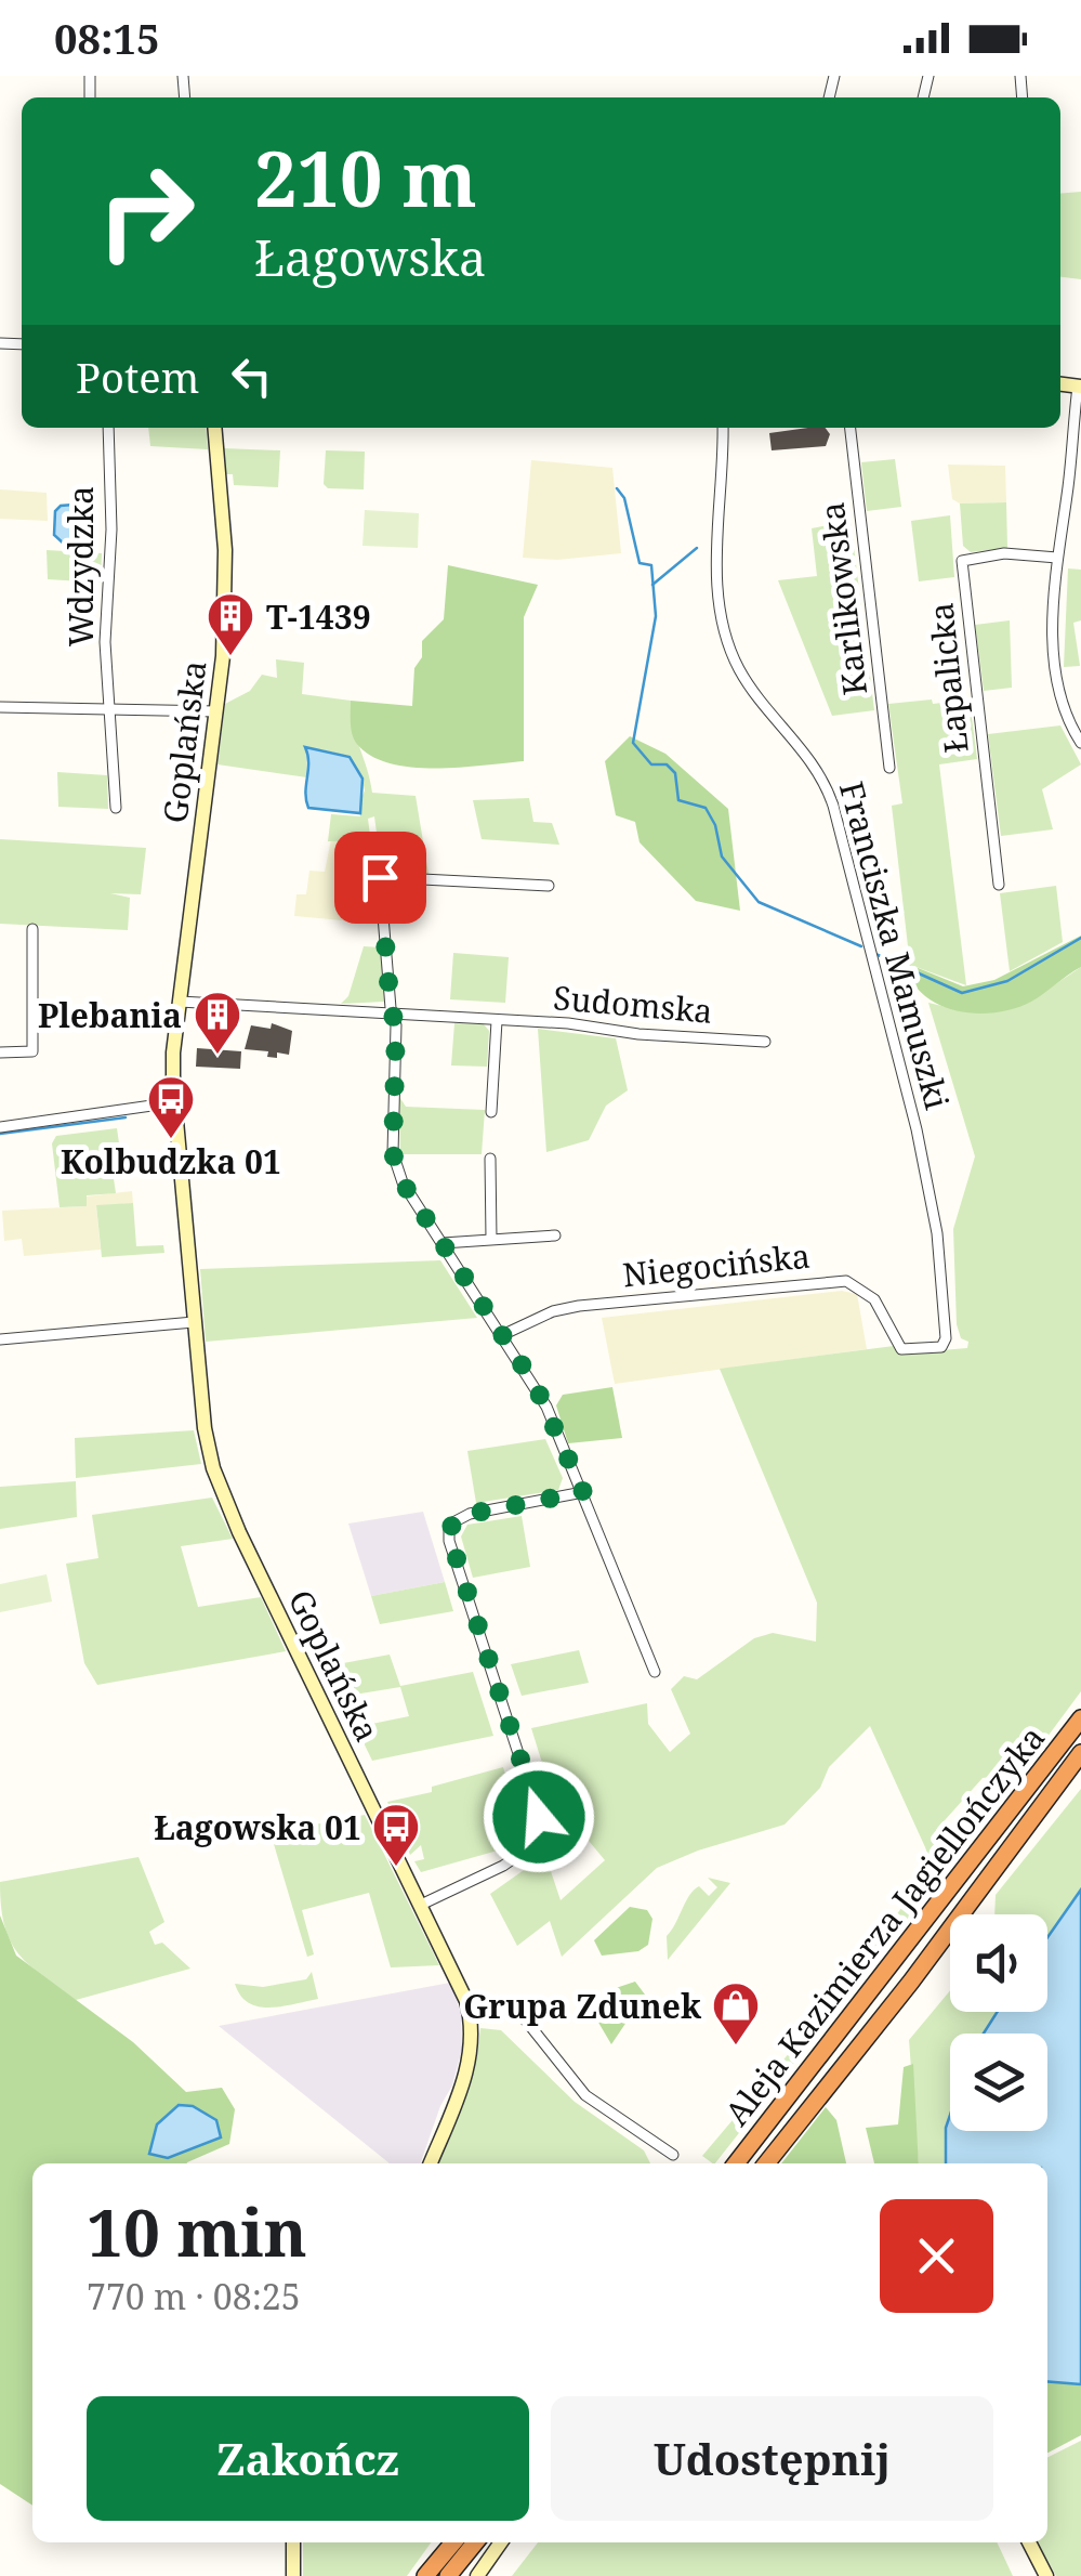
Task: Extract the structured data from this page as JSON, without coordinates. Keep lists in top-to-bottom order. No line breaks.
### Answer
{"streets":{"highway":["Aleja Kazimierza Jagiellończyka"],"street":["Wdzydzka","Karlikowska","Łapalicka","Goplańska","Franciszka Mamuszki","Sudomska","Niegocińska"]},"crossings":[["Goplańska","Sudomska"],["Franciszka Mamuszki","Niegocińska"]],"places":{"building":["T-1439","Plebania"],"bus stop":["Kolbudzka 01","Łagowska 01"],"shop":["Grupa Zdunek"]},"page":{"status":"08:15","turn":["210 m","Łagowska"],"then":"Potem","heading":["10 min","770 m · 08:25"],"buttons":["Zakończ","Udostępnij"]}}
